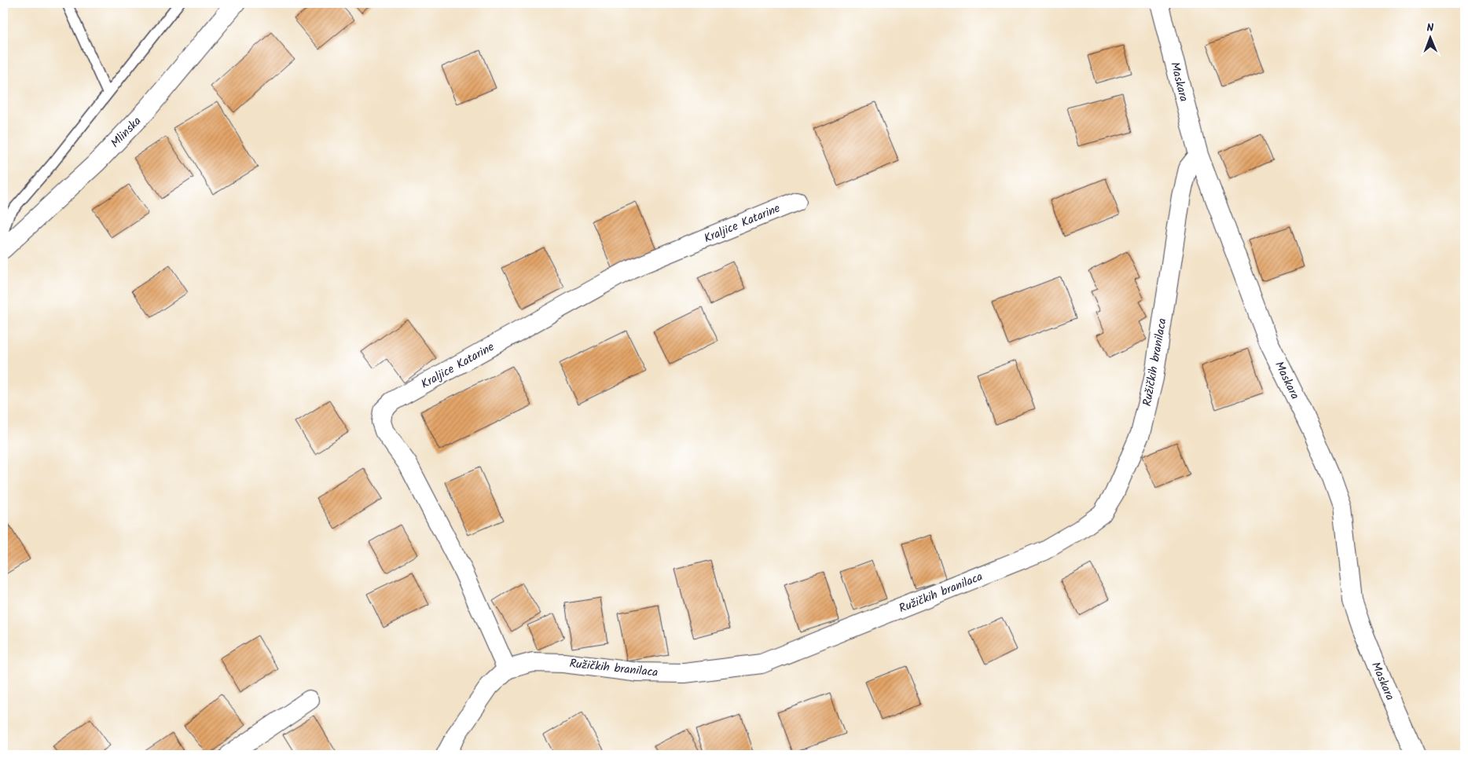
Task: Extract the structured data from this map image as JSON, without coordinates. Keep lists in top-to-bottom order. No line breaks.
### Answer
{"streets":{"street":["Maskara","Mlinska","Kraljice Katarine","Ružičkih branilaca"]},"crossings":[["Maskara","Ružičkih branilaca"],["Kraljice Katarine","Ružičkih branilaca"]],"north":"top"}
